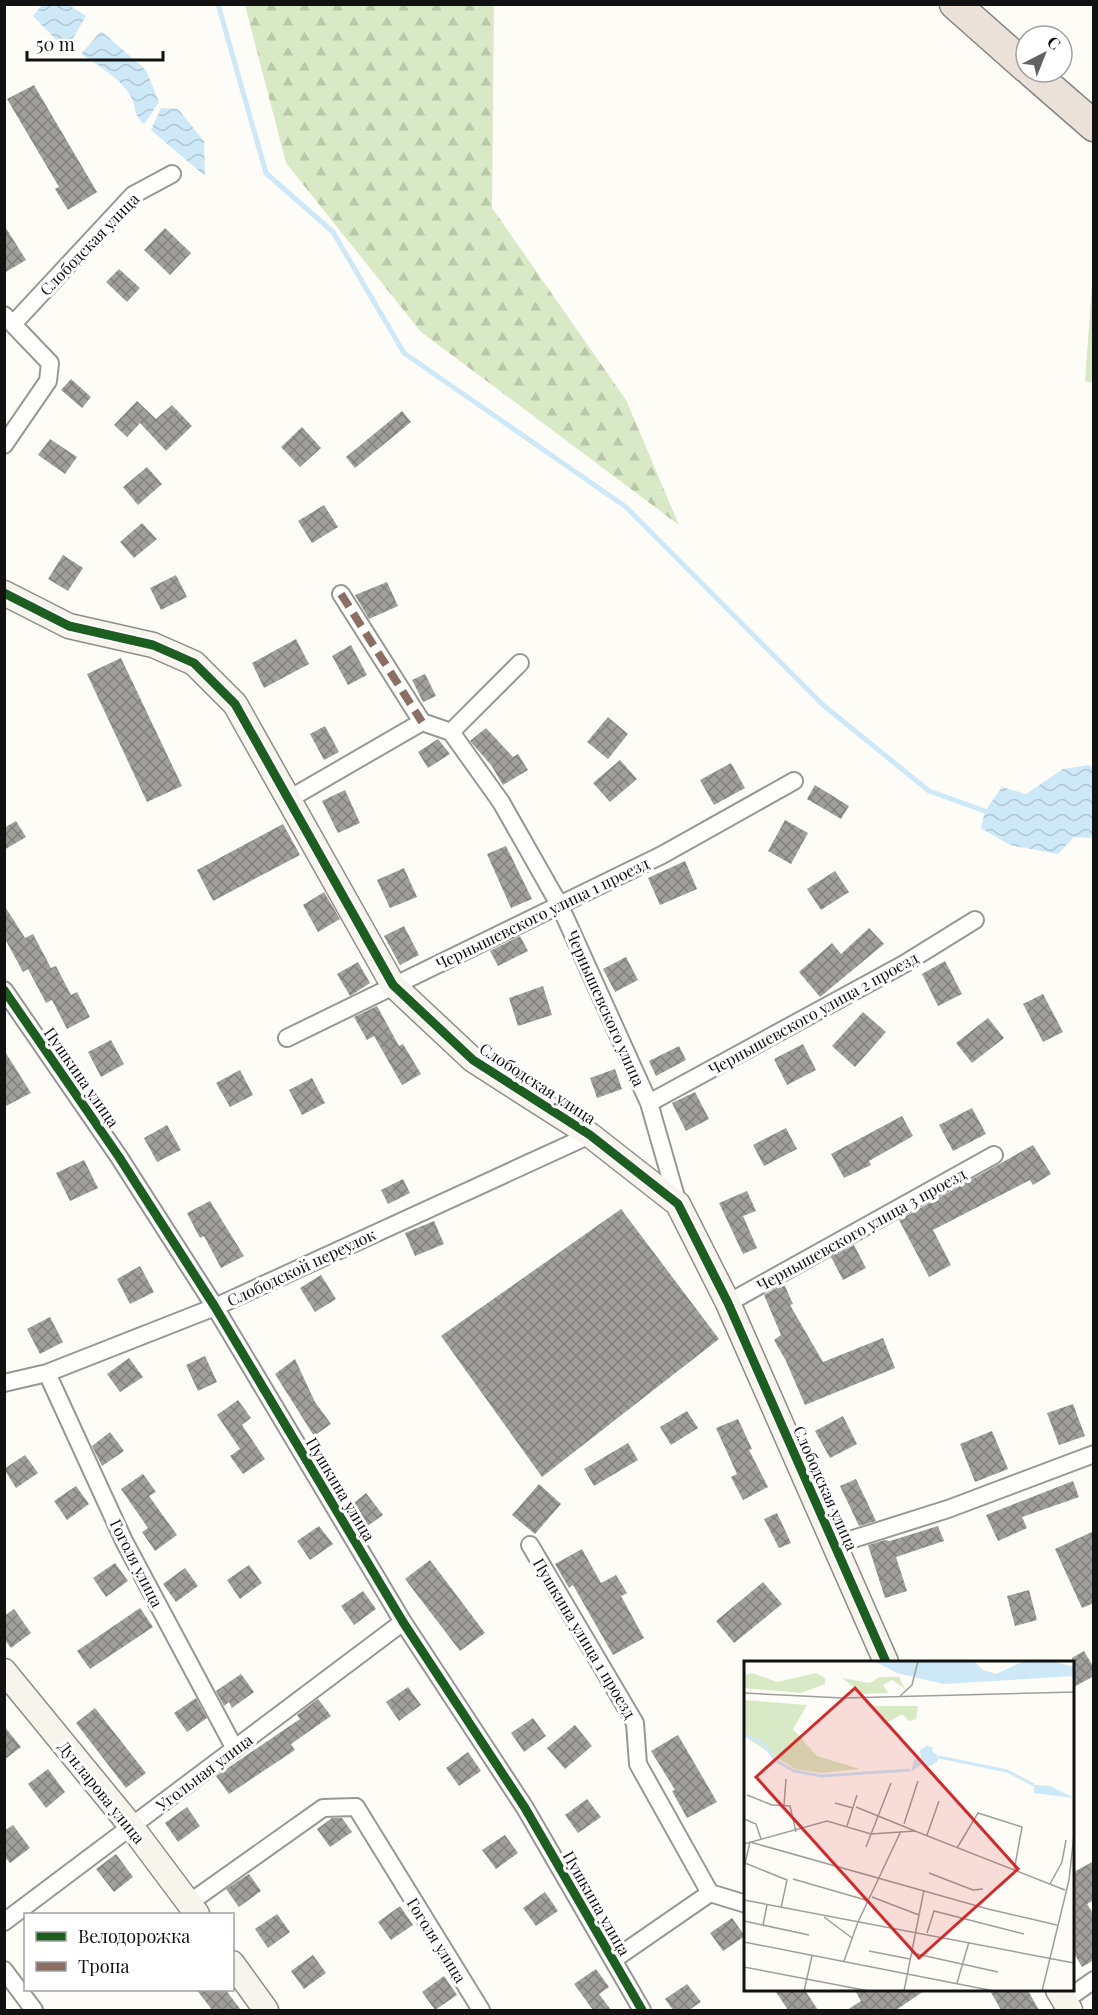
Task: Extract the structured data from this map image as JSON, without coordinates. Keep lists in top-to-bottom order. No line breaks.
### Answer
{"streets":{"street":["Слободская улица","Чернышевского улица 1 проезд","Чернышевского улица","Чернышевского улица 2 проезд","Пушкина улица","Чернышевского улица 3 проезд","Слободской переулок","Гоголя улица","Пушкина улица 1 проезд","Угольная улица","Дунларова улица"]},"crossings":[["Слободская улица","Чернышевского улица 1 проезд"],["Слободская улица","Чернышевского улица"],["Слободская улица","Чернышевского улица 3 проезд"],["Слободская улица","Слободской переулок"],["Чернышевского улица 1 проезд","Чернышевского улица"],["Чернышевского улица","Чернышевского улица 2 проезд"],["Пушкина улица","Слободской переулок"],["Пушкина улица","Угольная улица"],["Слободской переулок","Гоголя улица"],["Гоголя улица","Угольная улица"],["Гоголя улица","Дунларова улица"],["Угольная улица","Дунларова улица"]],"legend":["Велодорожка","Тропа"],"scale_bar":"50 m","north":"top right"}
